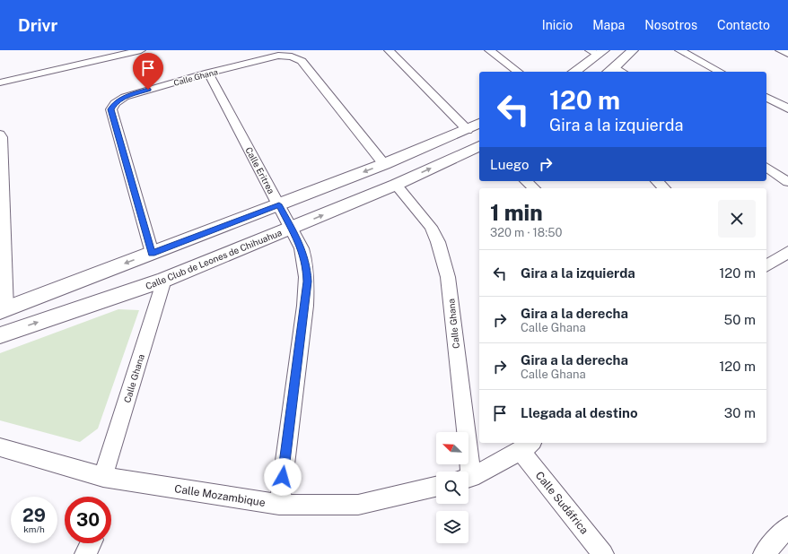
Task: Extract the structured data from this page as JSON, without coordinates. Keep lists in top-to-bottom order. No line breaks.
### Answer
{"streets":{"street":["Calle Ghana","Calle Eritrea","Calle Club de Leones de Chihuahua","Calle Mozambique","Calle Sudáfrica"]},"crossings":[["Calle Ghana","Calle Eritrea"],["Calle Ghana","Calle Club de Leones de Chihuahua"],["Calle Ghana","Calle Mozambique"],["Calle Eritrea","Calle Club de Leones de Chihuahua"],["Calle Eritrea","Calle Mozambique"]],"north":"top left","page":{"header":"Drivr","nav":["Inicio","Mapa","Nosotros","Contacto"],"turn":["120 m","Gira a la izquierda"],"then":"Luego","heading":["1 min","320 m · 18:50"],"list":[{"name":"Gira a la izquierda","value":"120 m"},{"name":"Gira a la derecha","note":"Calle Ghana","value":"50 m"},{"name":"Gira a la derecha","note":"Calle Ghana","value":"120 m"},{"name":"Llegada al destino","value":"30 m"}],"speed":"29 km/h","limit":"30"}}
